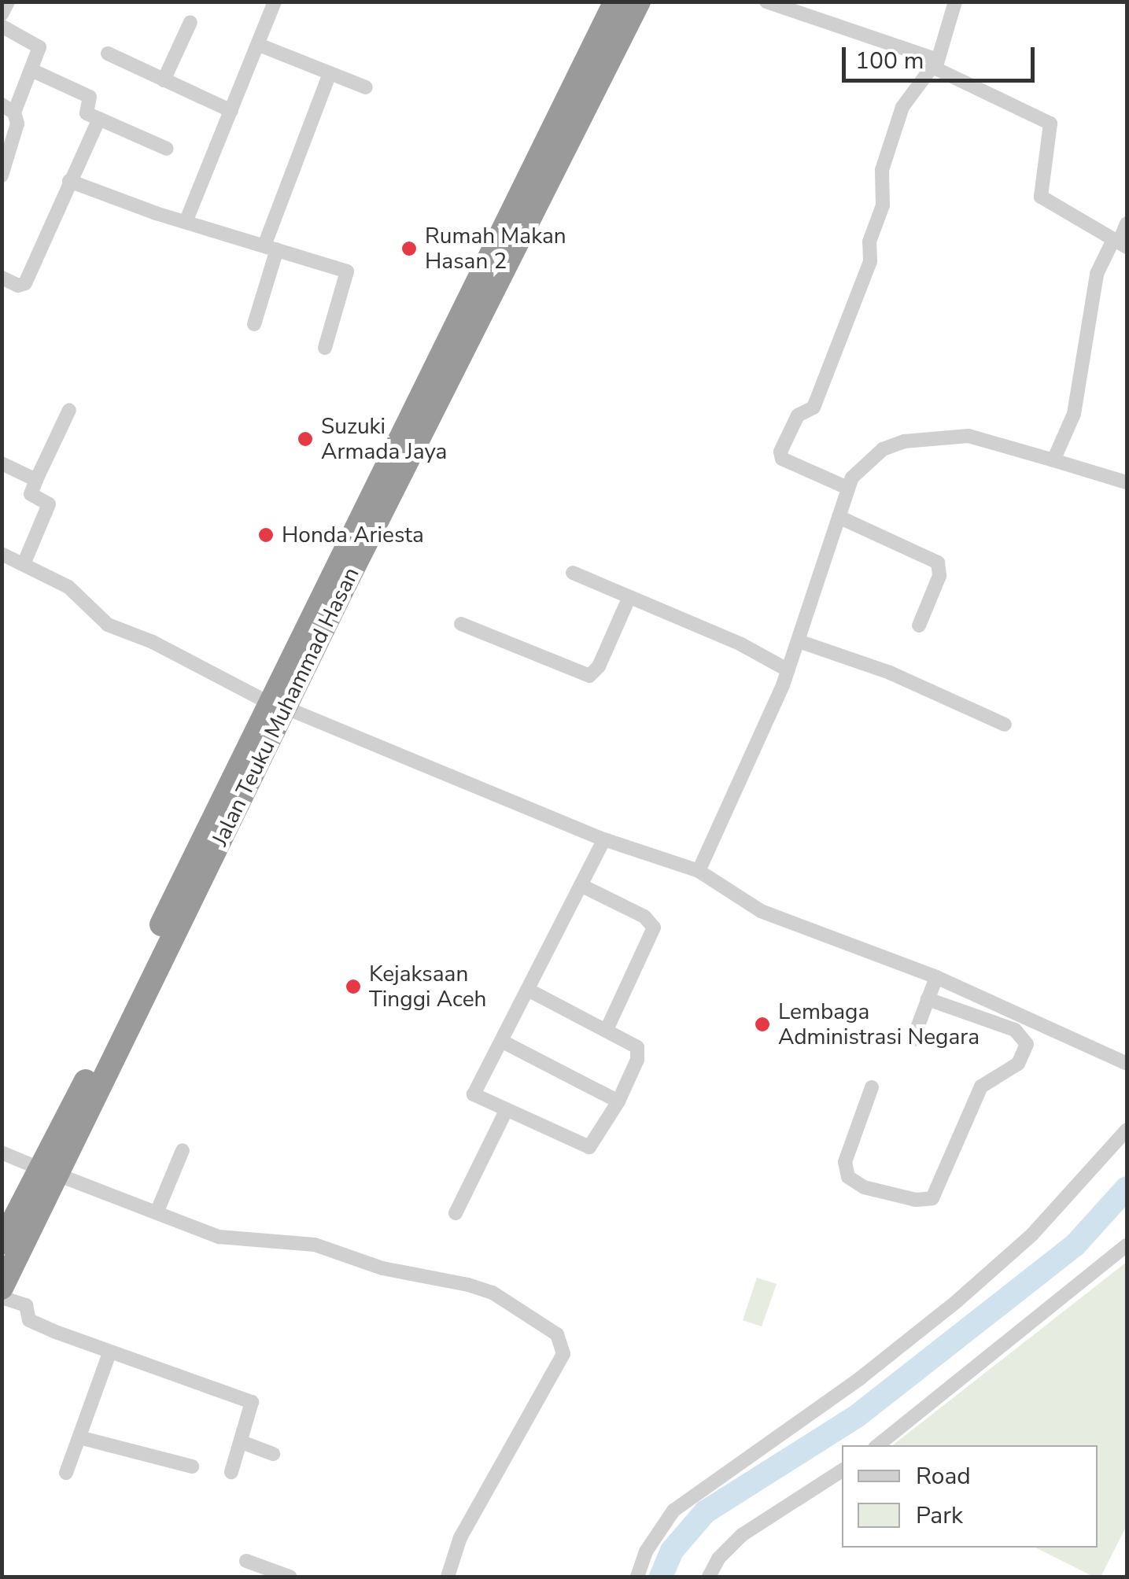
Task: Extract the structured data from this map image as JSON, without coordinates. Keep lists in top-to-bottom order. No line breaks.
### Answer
{"streets":{"highway":["Jalan Teuku Muhammad Hasan"]},"places":["Rumah Makan Hasan 2","Suzuki Armada Jaya","Honda Ariesta","Kejaksaan Tinggi Aceh","Lembaga Administrasi Negara"],"legend":["Road","Park"],"scale_bar":"100 m"}
